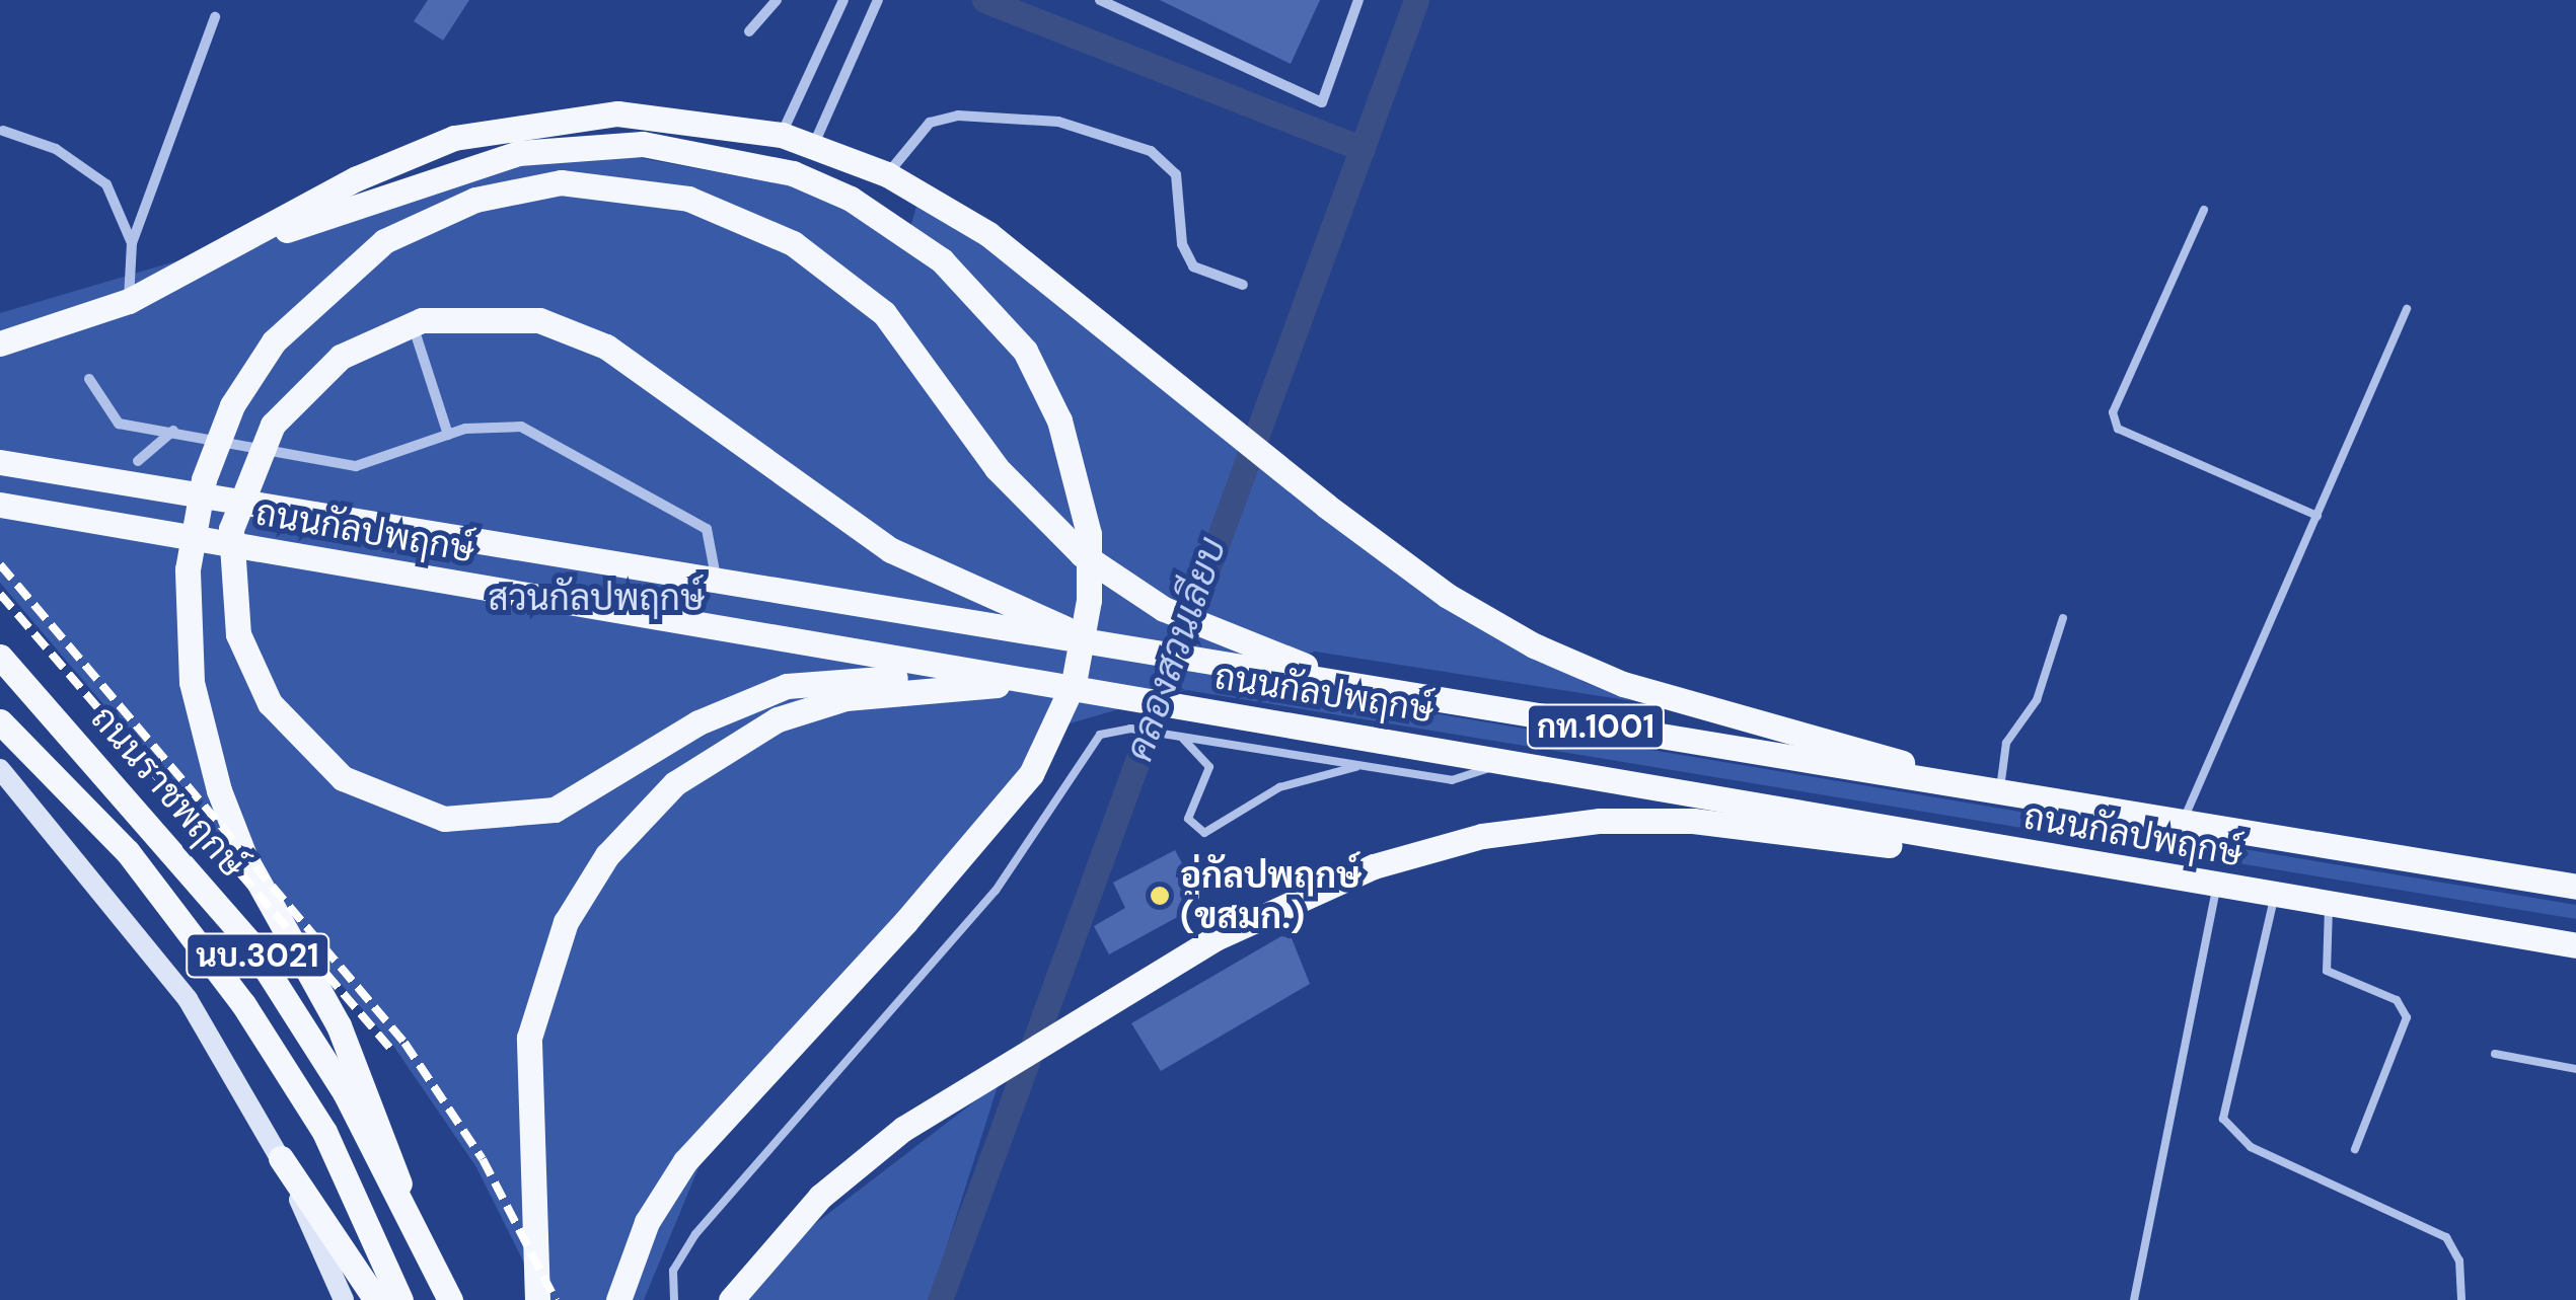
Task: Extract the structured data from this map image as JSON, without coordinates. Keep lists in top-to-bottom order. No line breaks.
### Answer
{"streets":{"main road":["ถนนกัลปพฤกษ์","กท.1001","ถนนราชพฤกษ์","นบ.3021"]},"water":["คลองสวนเลียบ"],"parks":["สวนกัลปพฤกษ์"],"places":["อู่กัลปพฤกษ์ (ขสมก.)"]}
